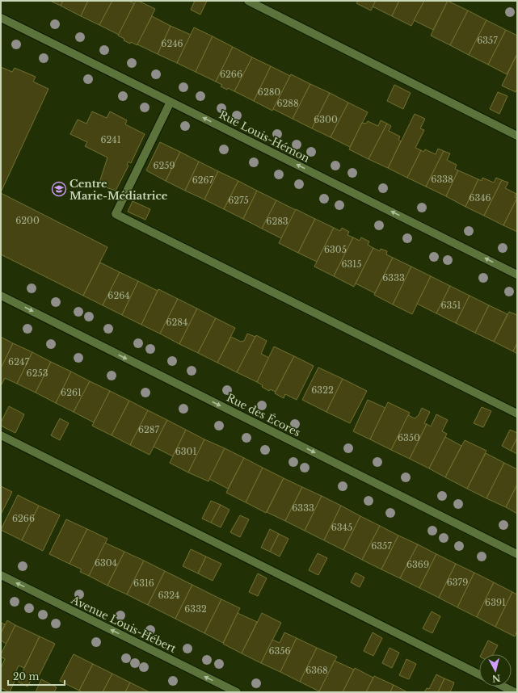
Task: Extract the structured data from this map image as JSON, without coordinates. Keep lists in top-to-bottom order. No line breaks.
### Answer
{"streets":{"street":["Rue Louis-Hémon","Rue des Écores","Avenue Louis-Hébert"]},"one_way":["Rue Louis-Hémon","Rue des Écores","Avenue Louis-Hébert"],"places":{"school or university":["Centre Marie-Médiatrice"]},"house_numbers":["6357","6246","6266","6280","6288","6300","6241","6259","6338","6267","6346","6275","6200","6283","6305","6315","6333","6264","6351","6284","6247","6253","6322","6261","6287","6350","6301","6333","6266","6345","6357","6304","6369","6379","6316","6324","6391","6332","6356","6368"],"scale_bar":"20 m","north":"bottom"}
